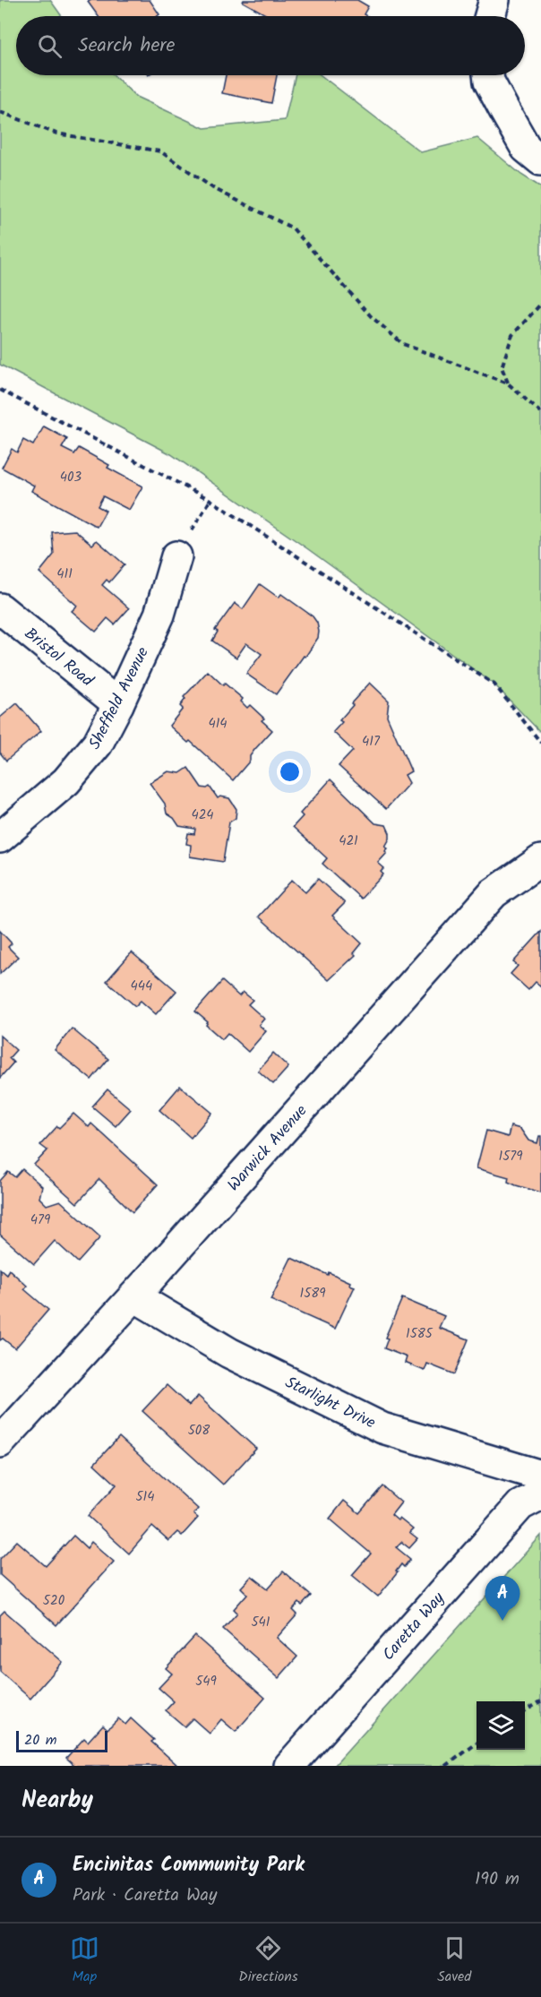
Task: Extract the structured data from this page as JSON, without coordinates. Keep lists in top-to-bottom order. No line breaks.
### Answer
{"streets":{"street":["Bristol Road","Sheffield Avenue","Warwick Avenue","Starlight Drive","Caretta Way"]},"crossings":[["Bristol Road","Sheffield Avenue"],["Warwick Avenue","Starlight Drive"]],"house_numbers":["403","411","414","417","424","421","444","1579","479","1589","1585","508","514","520","541","549"],"scale_bar":"20 m","page":{"search":"Search here","pins":"A","scale":"20 m","heading":"Nearby","list":[{"mark":"A","name":"Encinitas Community Park","note":"Park · Caretta Way","value":"190 m"}],"nav":["Map","Directions","Saved"]}}
